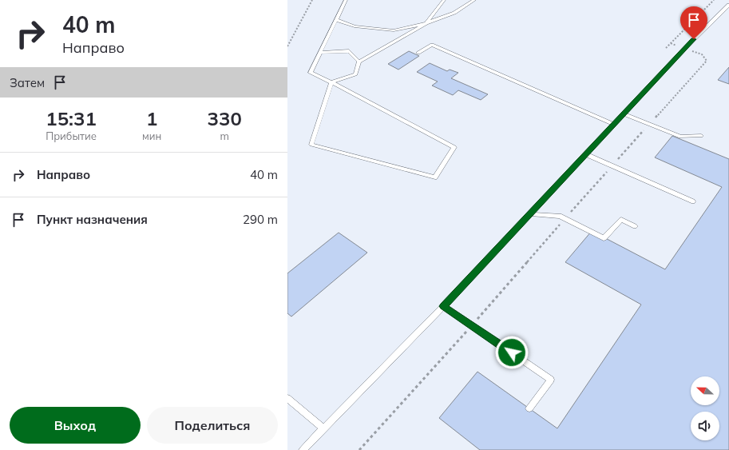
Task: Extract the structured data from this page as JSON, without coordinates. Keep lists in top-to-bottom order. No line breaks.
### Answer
{"north":"left","page":{"turn":["40 m","Направо"],"then":"Затем","eta":["15:31","Прибытие","1","мин","330","m"],"list":[{"name":"Направо","value":"40 m"},{"name":"Пункт назначения","value":"290 m"}],"buttons":["Выход","Поделиться"]}}
